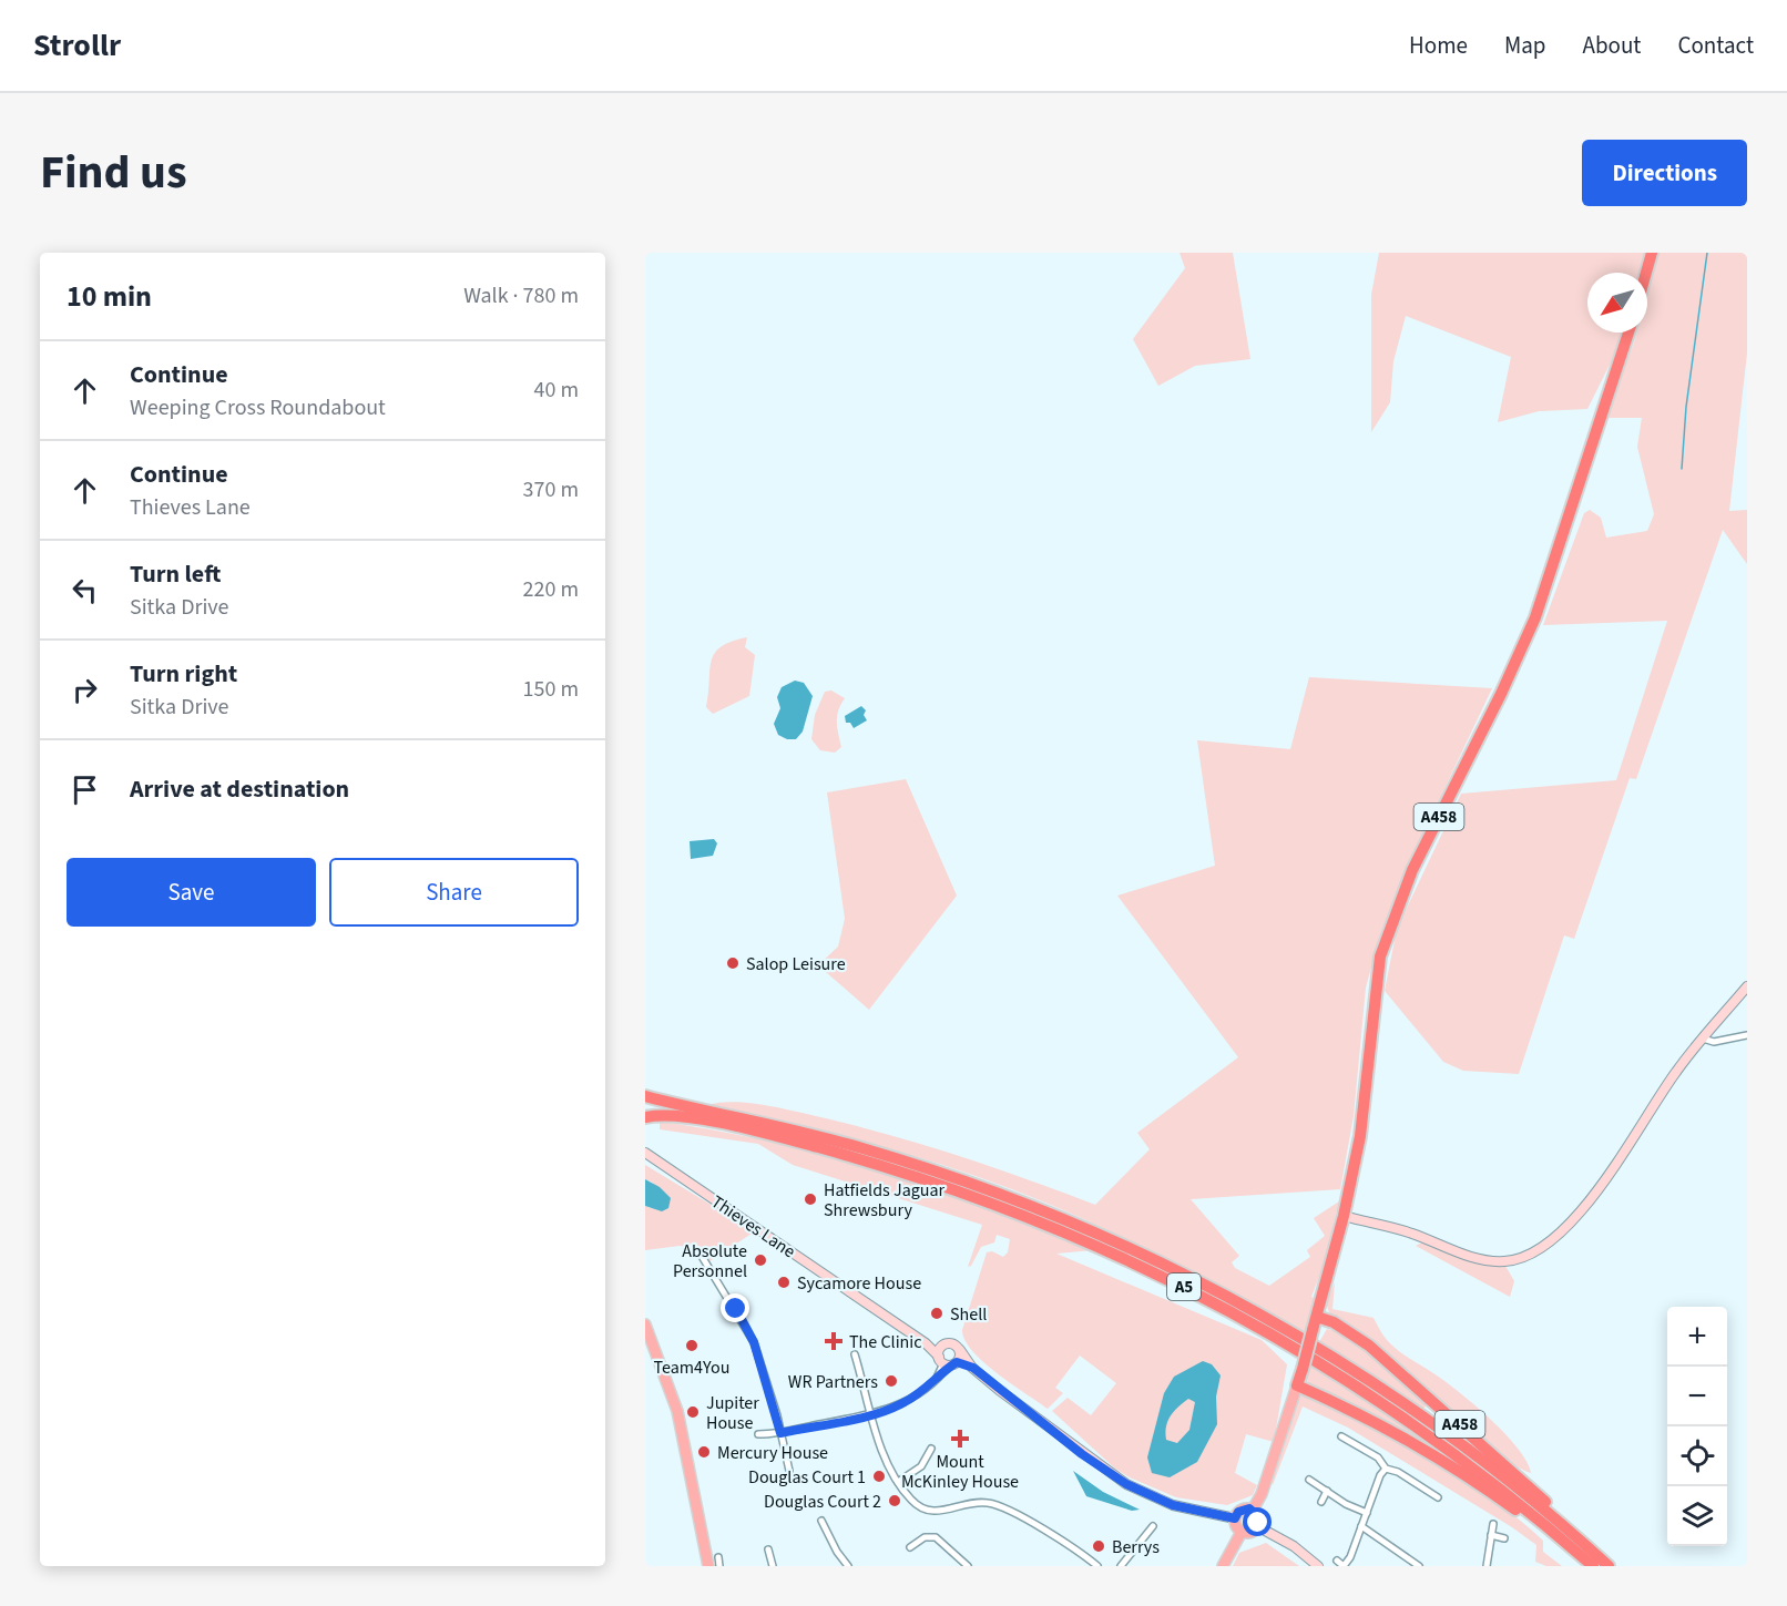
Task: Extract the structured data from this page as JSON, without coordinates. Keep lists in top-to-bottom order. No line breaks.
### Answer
{"streets":{"highway":["A458","A5"],"main road":["Thieves Lane"]},"crossings":[["A458","A5"]],"places":{"other":["Salop Leisure","Hatfields Jaguar Shrewsbury","Absolute Personnel","Sycamore House","Shell","Team4You","WR Partners","Jupiter House","Mercury House","Douglas Court 1","Douglas Court 2","Berrys"],"health":["The Clinic","Mount McKinley House"]},"north":"bottom left","page":{"header":"Strollr","nav":["Home","Map","About","Contact"],"title":"Find us","buttons":["Directions",["Save","Share"]],"heading":["10 min","Walk · 780 m"],"list":[["Continue","Weeping Cross Roundabout","40 m"],["Continue","Thieves Lane","370 m"],["Turn left","Sitka Drive","220 m"],["Turn right","Sitka Drive","150 m"],"Arrive at destination"],"map_buttons":["+","−"]}}
